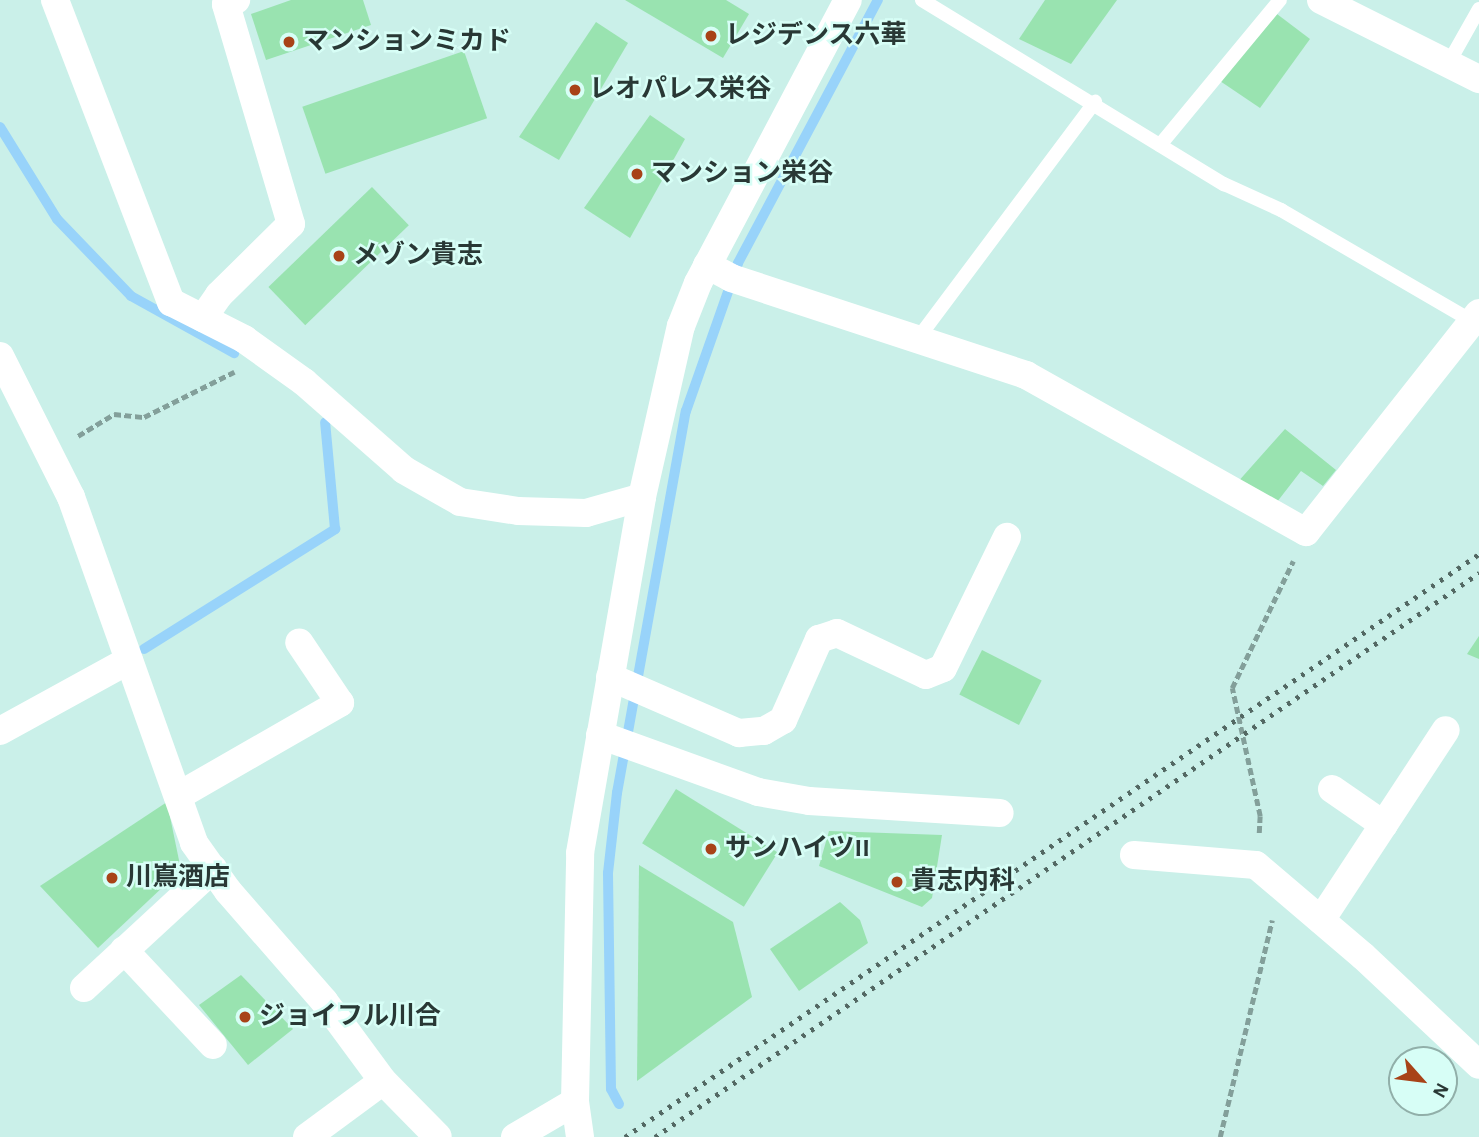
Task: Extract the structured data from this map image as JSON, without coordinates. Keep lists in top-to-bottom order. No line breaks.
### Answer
{"places":["レジデンス六華","マンションミカド","レオパレス栄谷","マンション栄谷","メゾン貴志","サンハイツII","川嶌酒店","貴志内科","ジョイフル川合"],"north":"bottom right"}
